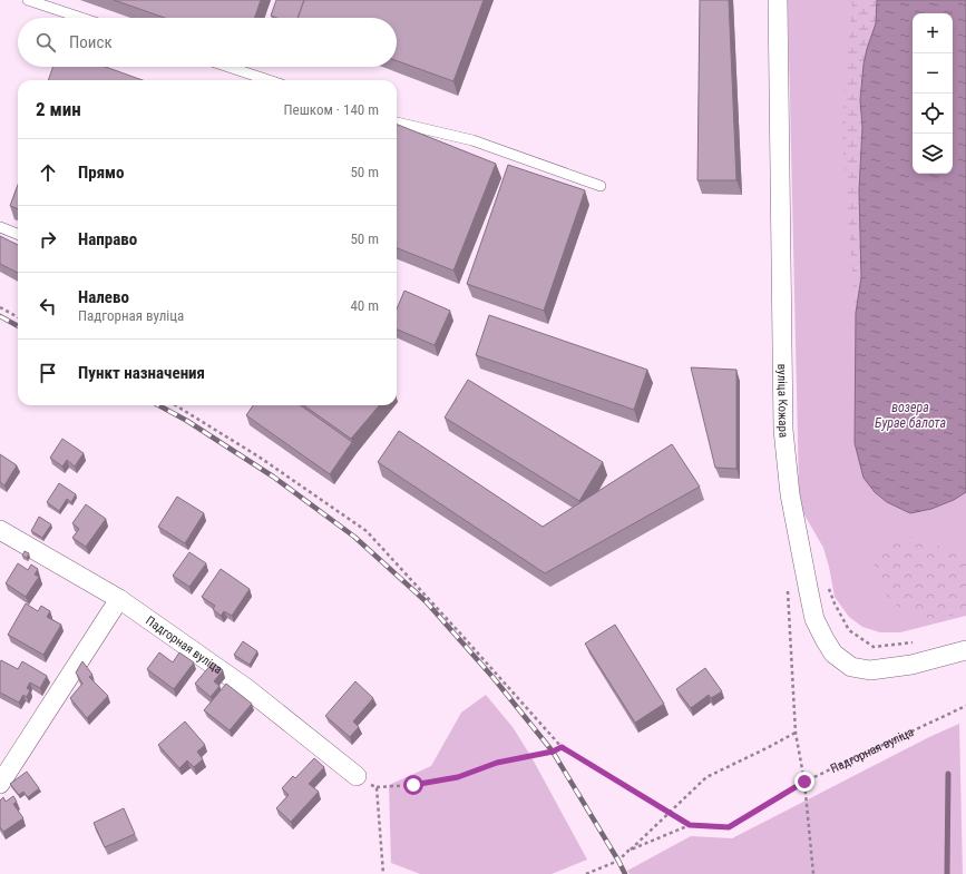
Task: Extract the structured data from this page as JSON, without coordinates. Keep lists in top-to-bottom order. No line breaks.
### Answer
{"streets":{"street":["вуліца Кожара","Падгорная вуліца"]},"water":["возера Бурае балота"],"page":{"map_buttons":["+","−"],"search":"Поиск","heading":["2 мин","Пешком · 140 m"],"list":[["Прямо","50 m"],["Направо","50 m"],["Налево","Падгорная вуліца","40 m"],"Пункт назначения"]}}
